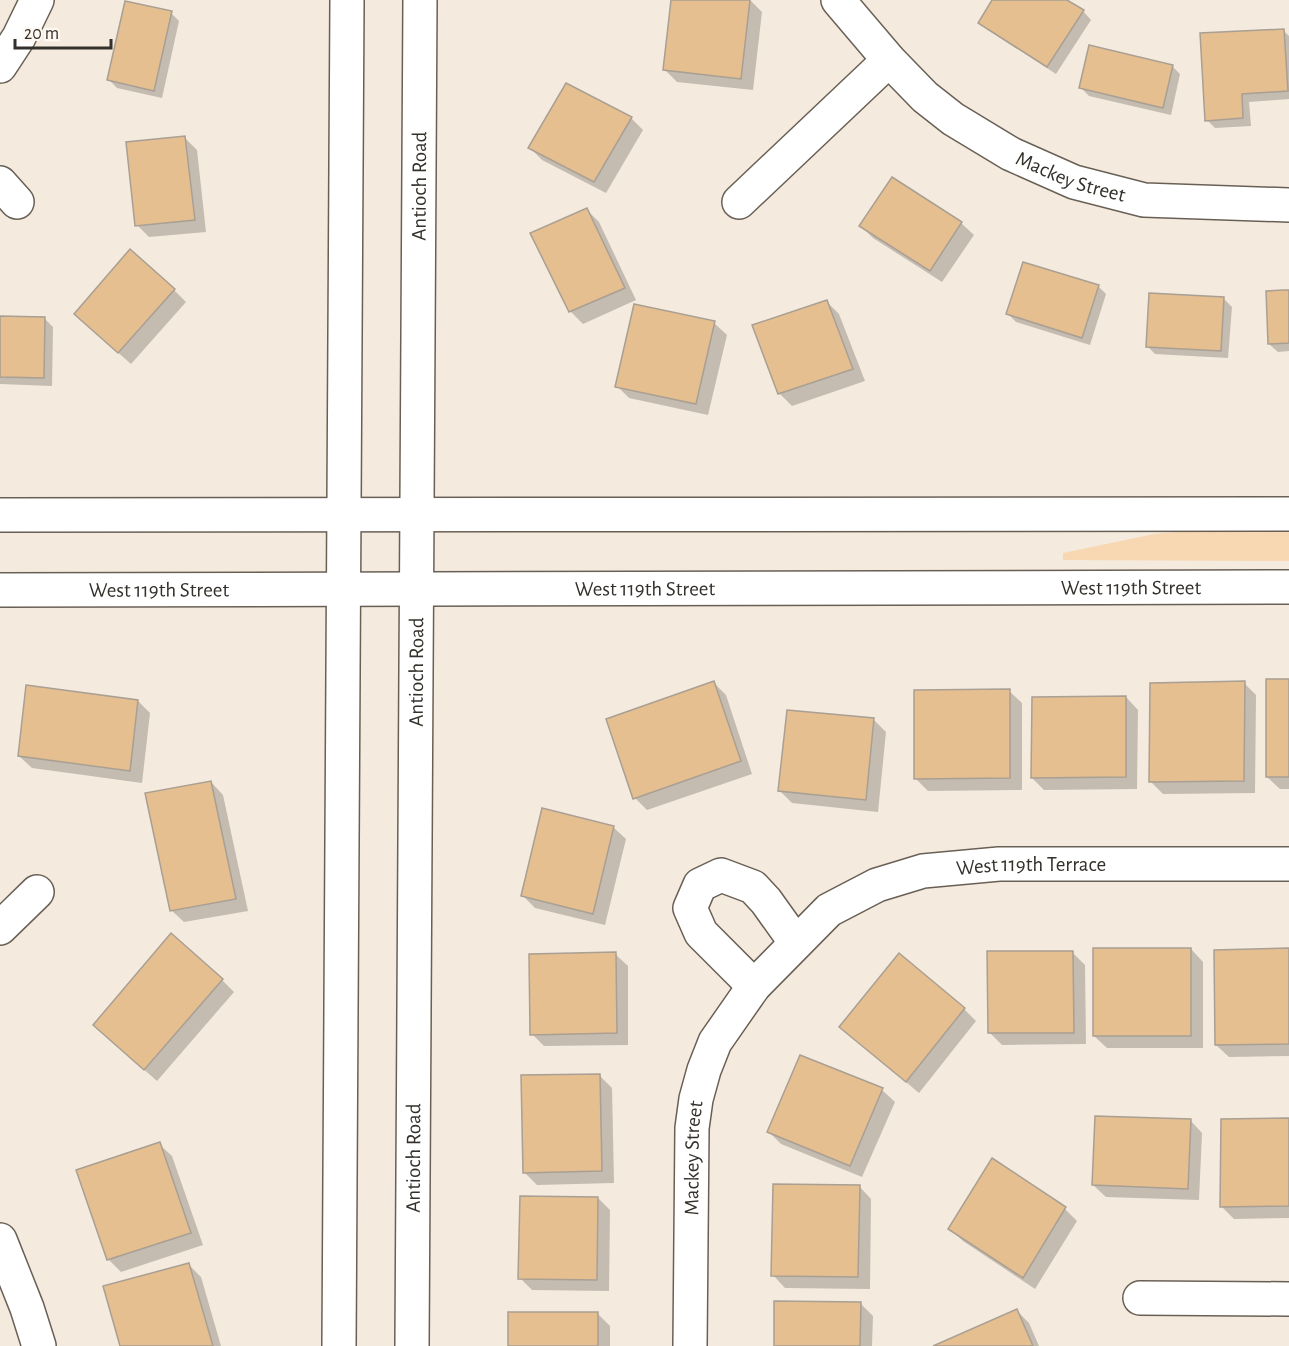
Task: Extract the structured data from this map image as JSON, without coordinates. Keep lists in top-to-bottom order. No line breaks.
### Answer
{"streets":{"main road":["Mackey Street","Antioch Road","West 119th Street","West 119th Terrace"]},"crossings":[["Mackey Street","West 119th Terrace"],["Antioch Road","West 119th Street"]],"scale_bar":"20 m"}
